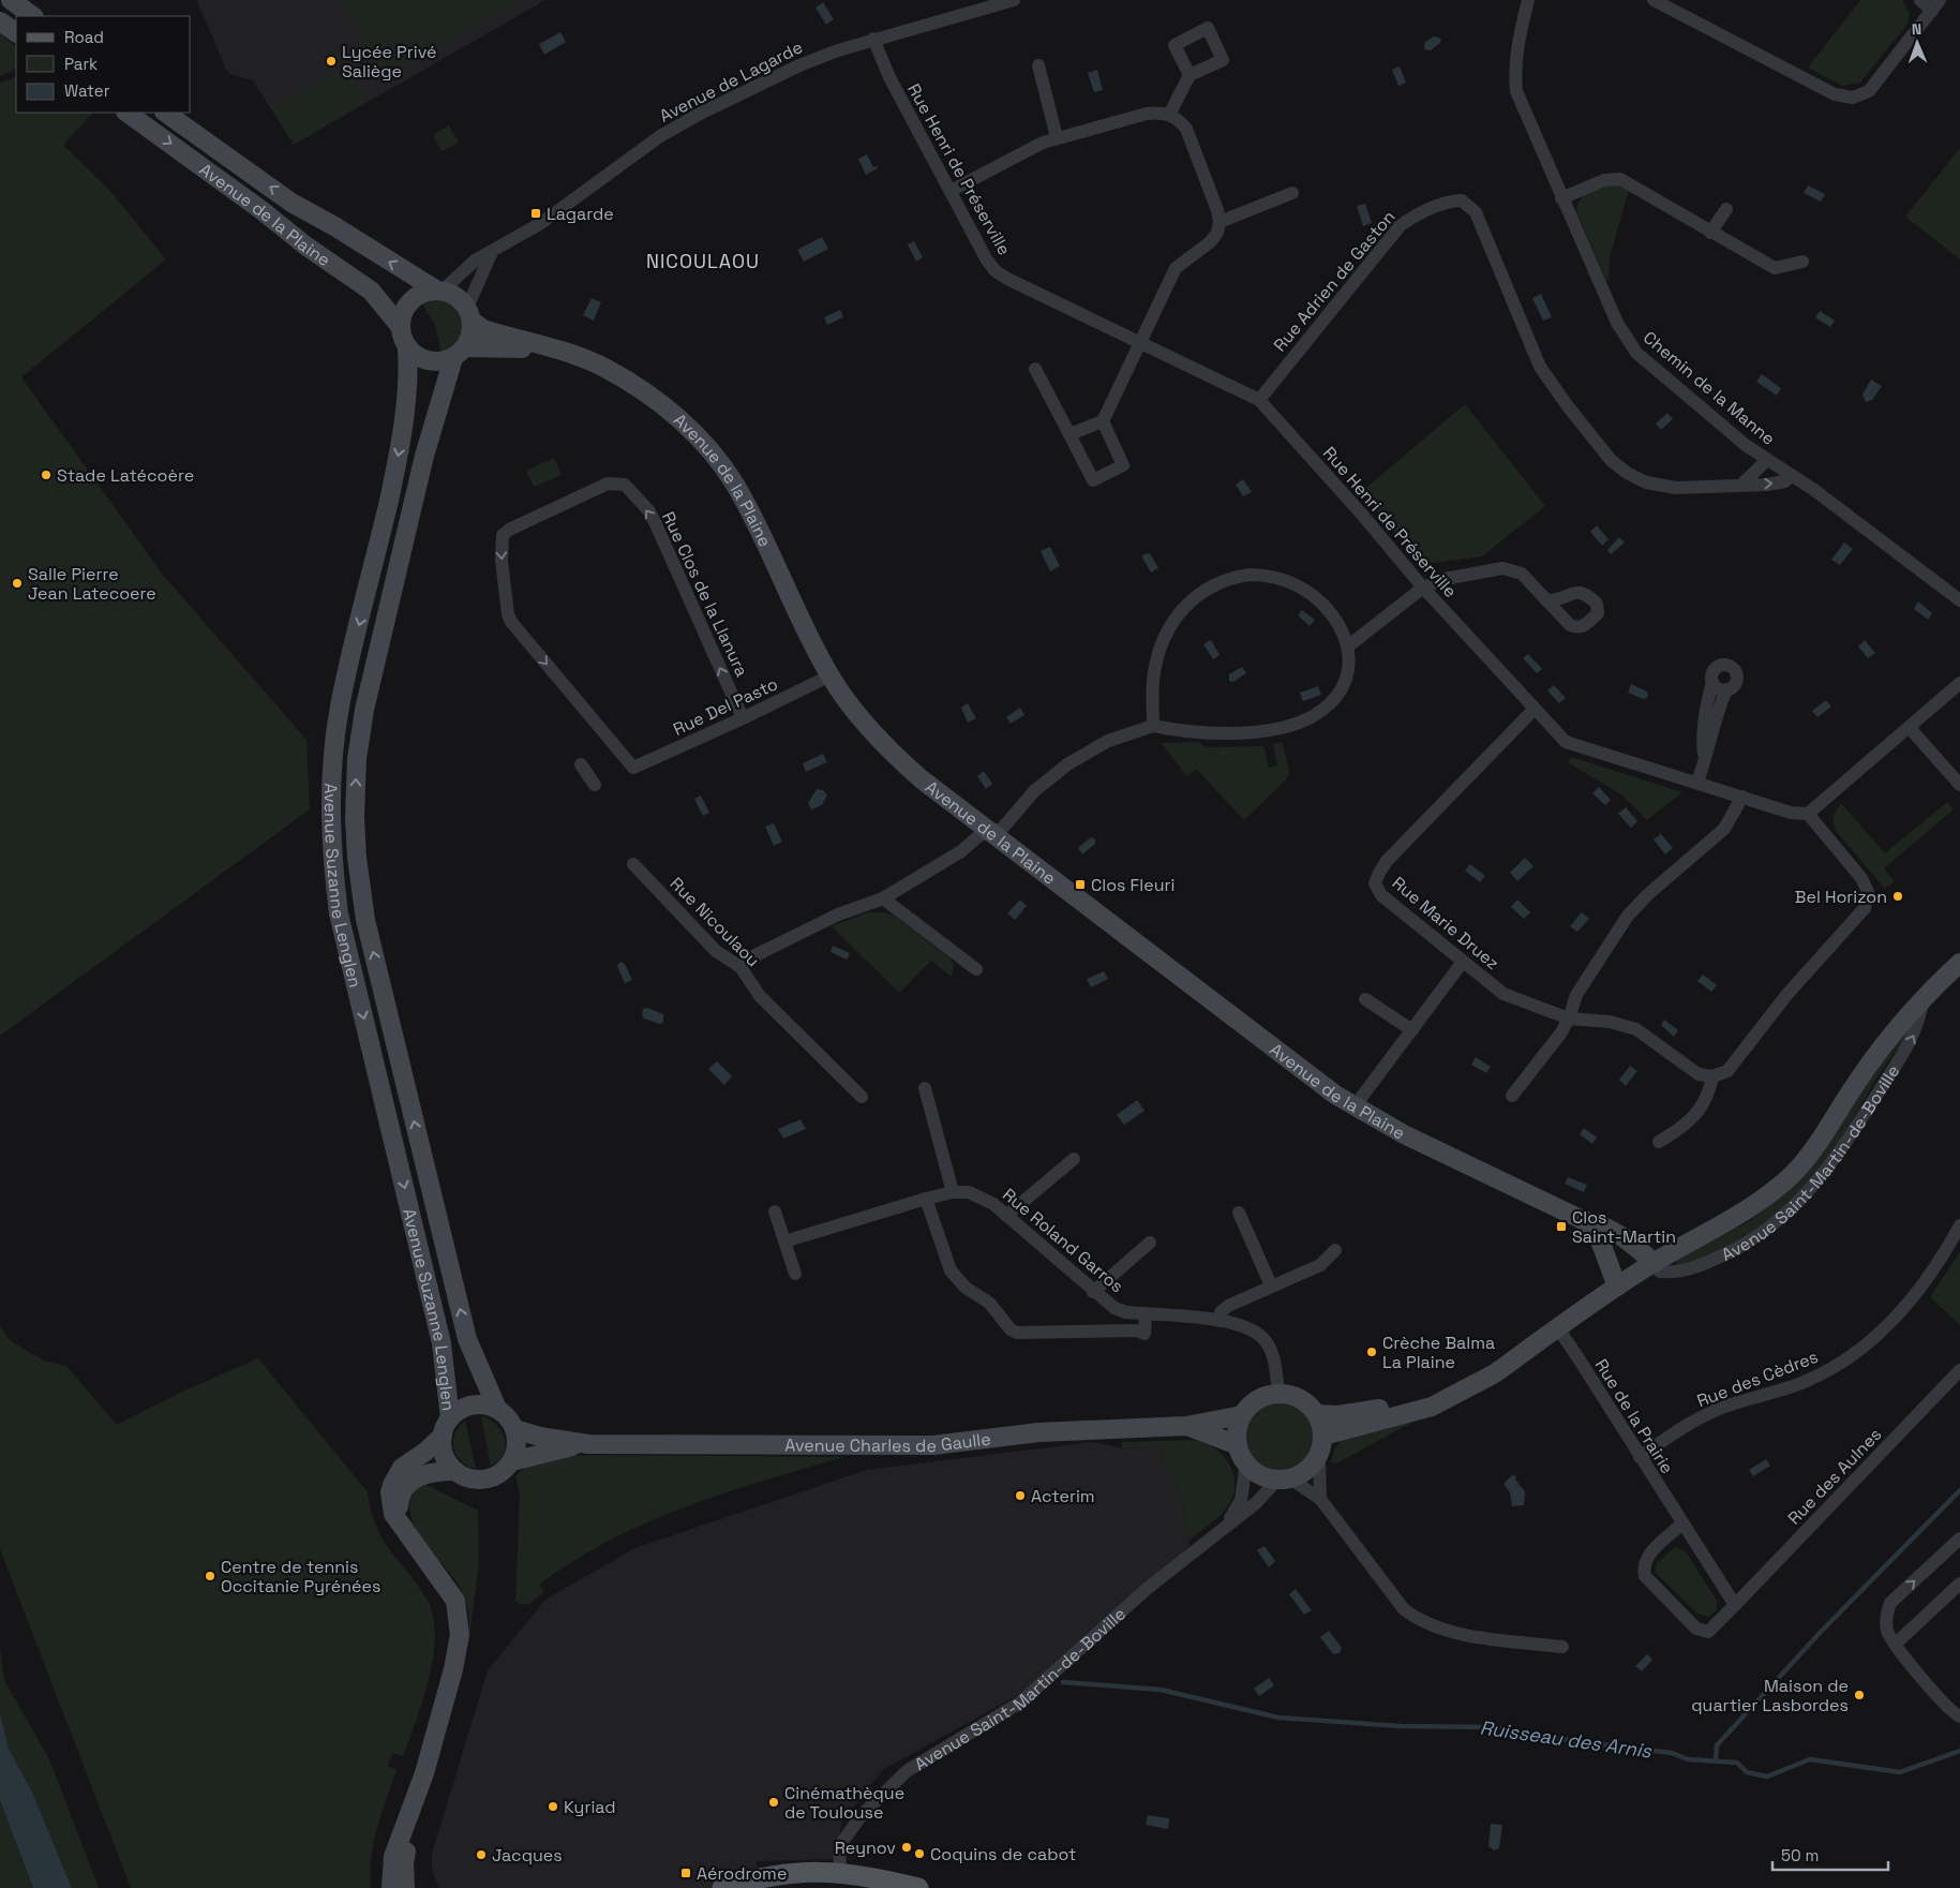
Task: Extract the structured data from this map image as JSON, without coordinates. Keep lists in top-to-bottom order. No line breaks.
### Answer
{"streets":{"street":["Avenue de Lagarde","Rue Henri de Préserville","Avenue de la Plaine","Rue Adrien de Gaston","Chemin de la Manne","Rue Clos de la Llanura","Rue Del Pasto","Avenue Suzanne Lenglen","Rue Nicoulaou","Rue Marie Druez","Avenue Saint-Martin-de-Boville","Rue Roland Garros","Rue des Cèdres","Rue de la Prairie","Avenue Charles de Gaulle","Rue des Aulnes"]},"crossings":[["Avenue de Lagarde","Rue Henri de Préserville"],["Avenue de Lagarde","Avenue de la Plaine"],["Avenue de Lagarde","Avenue Suzanne Lenglen"],["Rue Henri de Préserville","Rue Adrien de Gaston"],["Rue Henri de Préserville","Rue Marie Druez"],["Avenue de la Plaine","Rue Del Pasto"],["Avenue de la Plaine","Avenue Suzanne Lenglen"],["Avenue de la Plaine","Avenue Saint-Martin-de-Boville"],["Rue Clos de la Llanura","Rue Del Pasto"],["Avenue Suzanne Lenglen","Avenue Charles de Gaulle"],["Avenue Saint-Martin-de-Boville","Rue Roland Garros"],["Avenue Saint-Martin-de-Boville","Rue de la Prairie"],["Avenue Saint-Martin-de-Boville","Avenue Charles de Gaulle"],["Rue Roland Garros","Avenue Charles de Gaulle"],["Rue des Cèdres","Rue de la Prairie"],["Rue de la Prairie","Rue des Aulnes"]],"districts":["NICOULAOU"],"water":["Ruisseau des Arnis"],"places":{"other":["Lycée Privé Saliège","Stade Latécoère","Salle Pierre Jean Latecoere","Bel Horizon","Crèche Balma La Plaine","Acterim","Centre de tennis Occitanie Pyrénées","Maison de quartier Lasbordes","Cinémathèque de Toulouse","Kyriad","Reynov","Coquins de cabot","Jacques"],"transit":["Lagarde","Clos Fleuri","Clos Saint-Martin","Aérodrome"]},"legend":["Road","Park","Water"],"scale_bar":"50 m","north":"top"}
